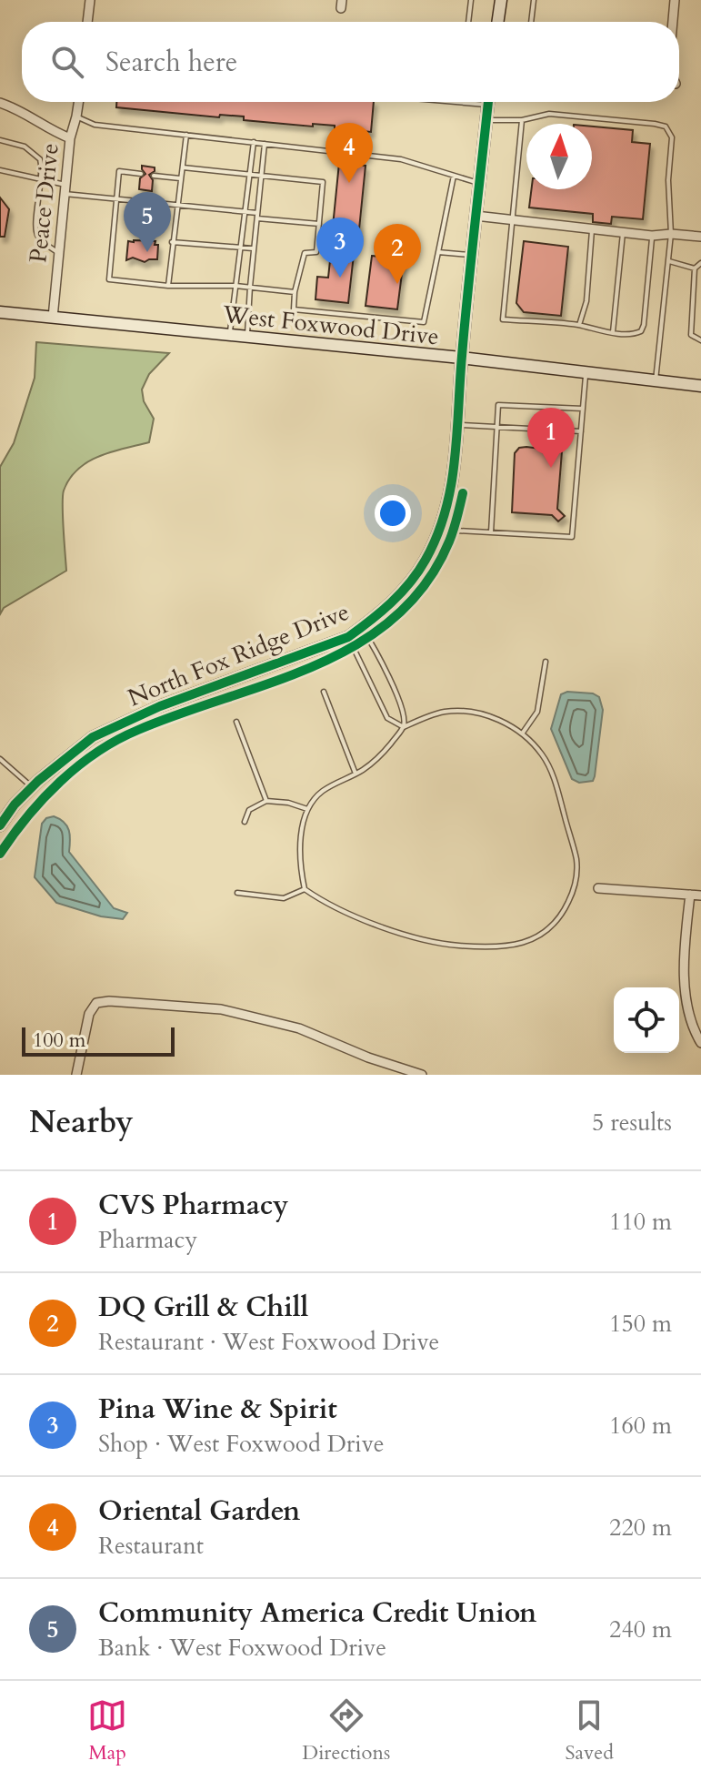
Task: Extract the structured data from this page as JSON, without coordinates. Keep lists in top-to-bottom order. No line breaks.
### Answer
{"streets":{"street":["Peace Drive","West Foxwood Drive","North Fox Ridge Drive"]},"crossings":[["Peace Drive","West Foxwood Drive"],["West Foxwood Drive","North Fox Ridge Drive"]],"scale_bar":"100 m","north":"top","page":{"search":"Search here","pins":["4","5","3","2","1"],"scale":"100 m","heading":["Nearby","5 results"],"list":[{"mark":"1","name":"CVS Pharmacy","note":"Pharmacy","value":"110 m"},{"mark":"2","name":"DQ Grill & Chill","note":"Restaurant · West Foxwood Drive","value":"150 m"},{"mark":"3","name":"Pina Wine & Spirit","note":"Shop · West Foxwood Drive","value":"160 m"},{"mark":"4","name":"Oriental Garden","note":"Restaurant","value":"220 m"},{"mark":"5","name":"Community America Credit Union","note":"Bank · West Foxwood Drive","value":"240 m"}],"nav":["Map","Directions","Saved"]}}
